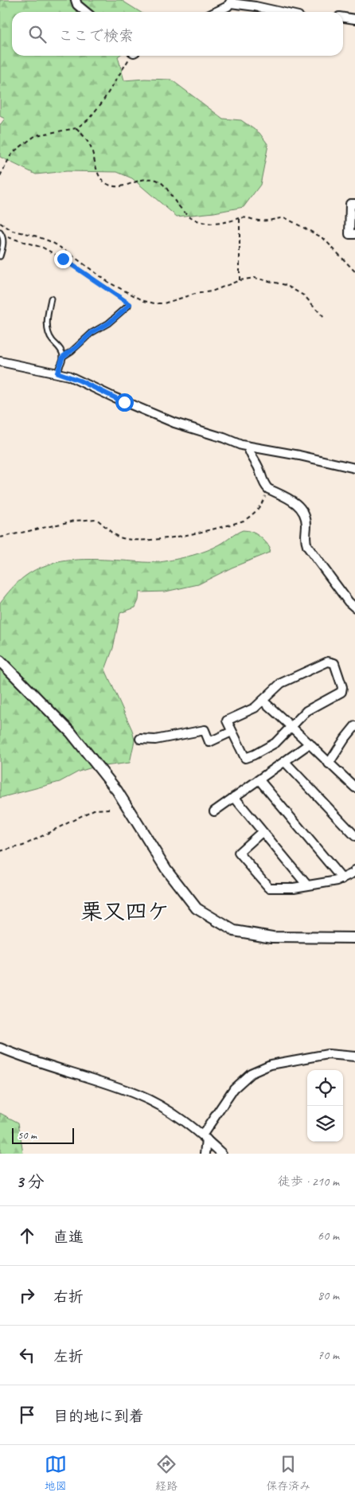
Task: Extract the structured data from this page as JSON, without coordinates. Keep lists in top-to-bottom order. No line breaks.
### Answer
{"districts":["栗又四ケ"],"scale_bar":"50 m","page":{"search":"ここで検索","scale":"50 m","heading":["3 分","徒歩 · 210 m"],"list":[["直進","60 m"],["右折","80 m"],["左折","70 m"],"目的地に到着"],"nav":["地図","経路","保存済み"]}}
